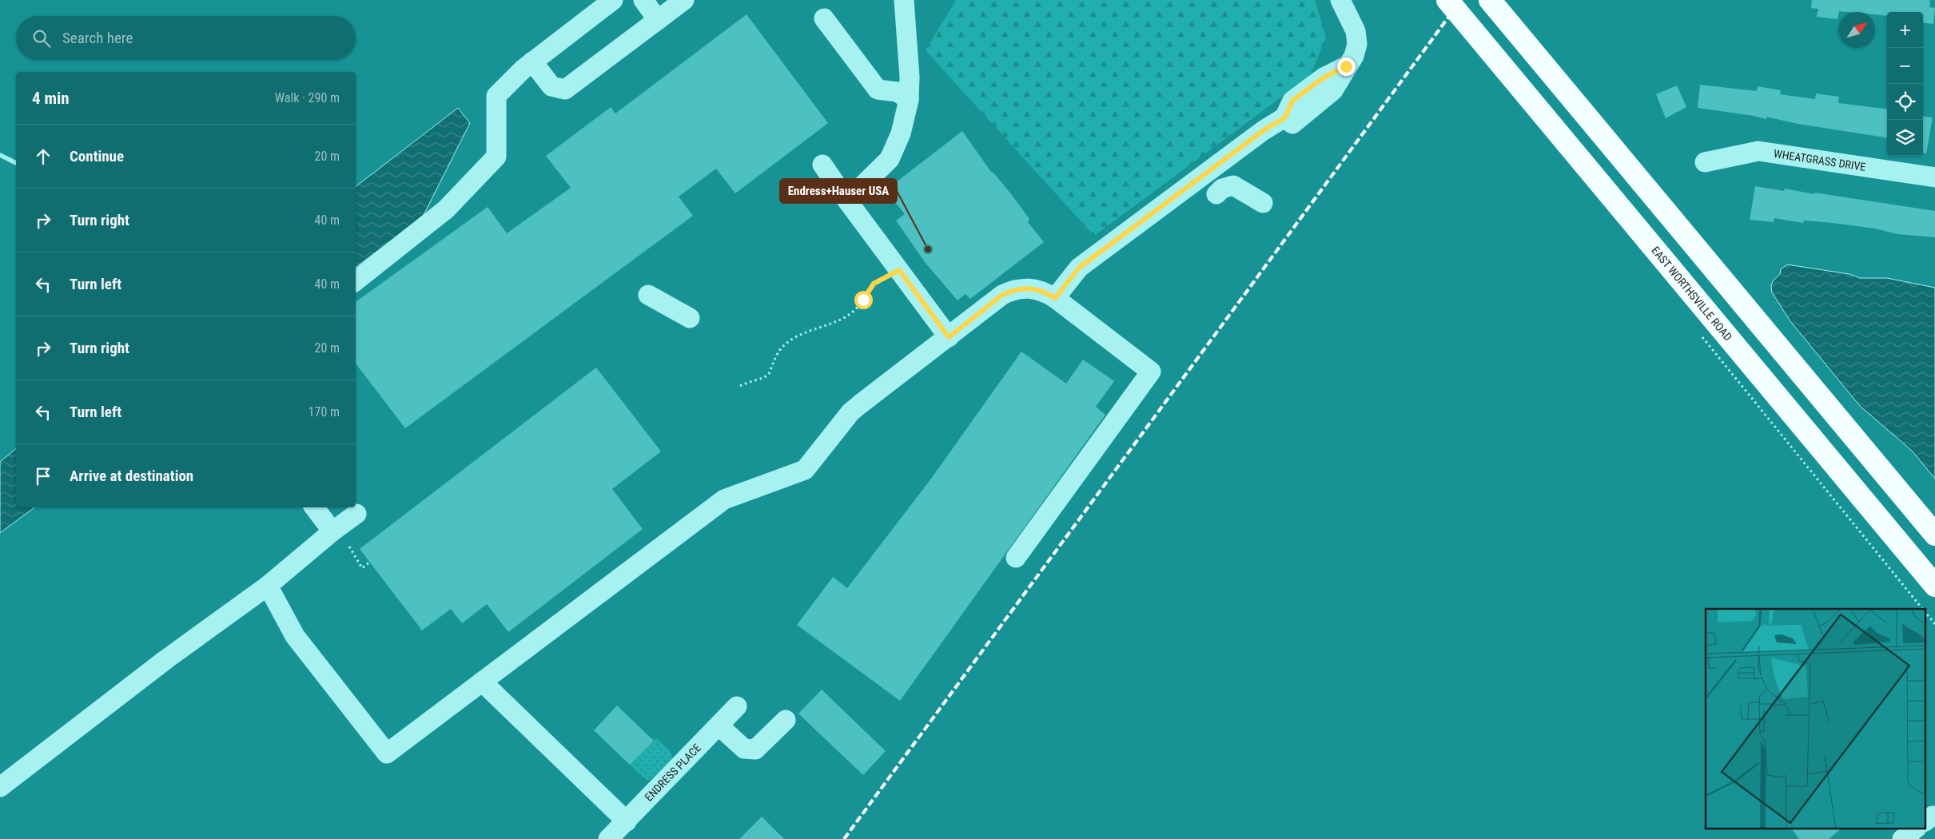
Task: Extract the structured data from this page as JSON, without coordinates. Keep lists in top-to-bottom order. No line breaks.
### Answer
{"streets":{"main road":["EAST WORTHSVILLE ROAD"],"street":["WHEATGRASS DRIVE","ENDRESS PLACE"]},"places":["Endress+Hauser USA"],"north":"top right","page":{"map_buttons":["+","−"],"search":"Search here","heading":["4 min","Walk · 290 m"],"list":[["Continue","20 m"],["Turn right","40 m"],["Turn left","40 m"],["Turn right","20 m"],["Turn left","170 m"],"Arrive at destination"]}}
